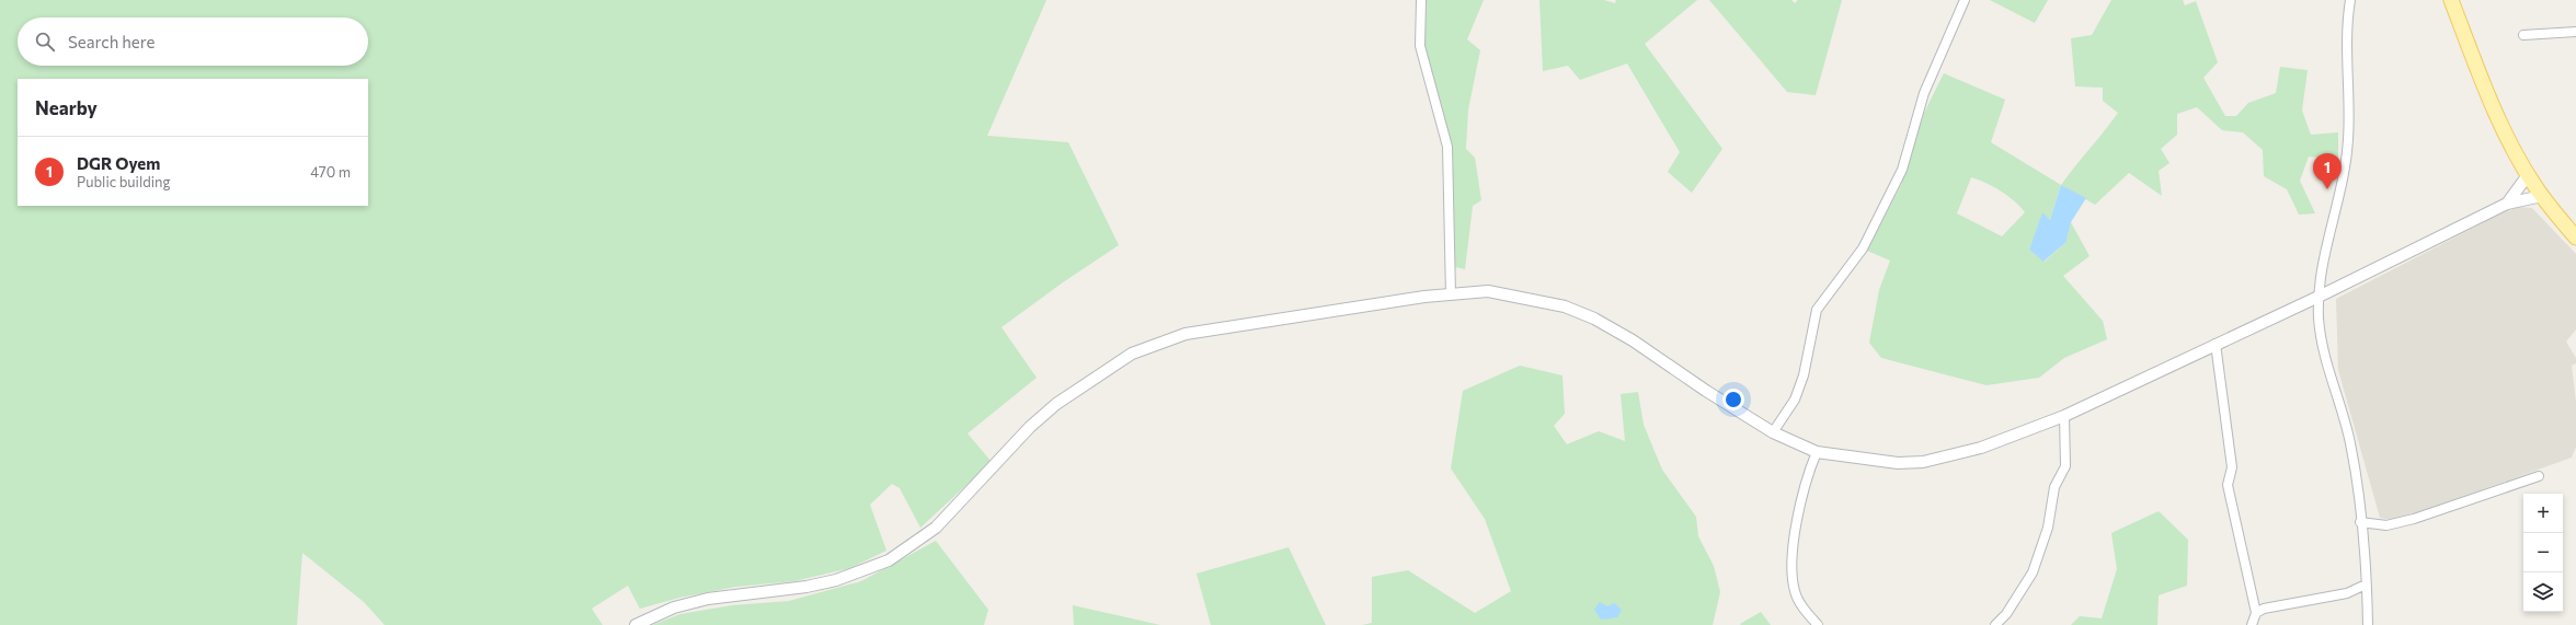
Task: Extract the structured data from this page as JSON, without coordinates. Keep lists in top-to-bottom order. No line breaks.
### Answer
{"page":{"search":"Search here","heading":"Nearby","list":[{"mark":"1","name":"DGR Oyem","note":"Public building","value":"470 m"}],"pins":"1","map_buttons":["+","−"]}}
